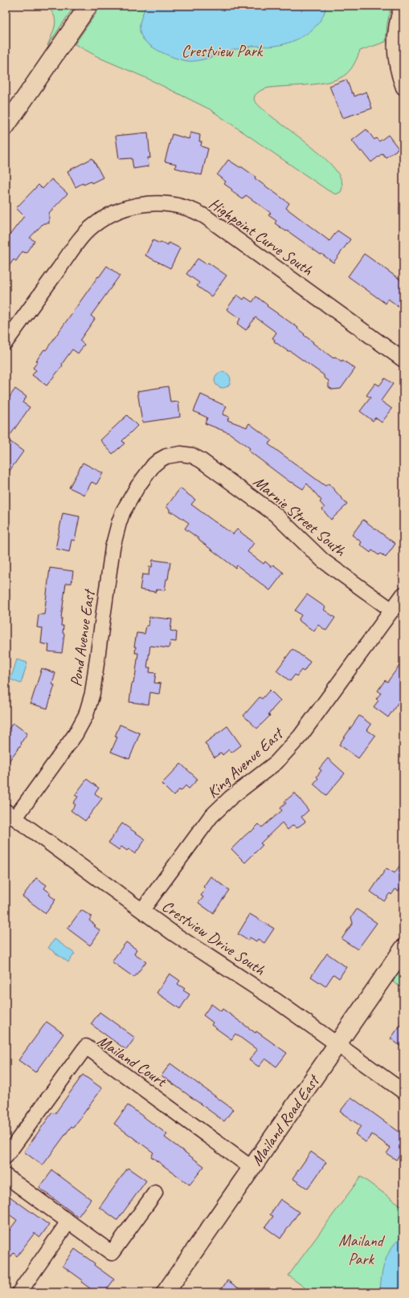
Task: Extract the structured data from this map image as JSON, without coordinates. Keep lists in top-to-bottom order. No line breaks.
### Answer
{"streets":{"street":["Highpoint Curve South","Marnie Street South","Pond Avenue East","King Avenue East","Crestview Drive South","Mailand Court","Mailand Road East"]},"crossings":[["Marnie Street South","Pond Avenue East"],["Marnie Street South","King Avenue East"],["Pond Avenue East","Crestview Drive South"],["King Avenue East","Crestview Drive South"],["Crestview Drive South","Mailand Road East"],["Mailand Court","Mailand Road East"]],"parks":["Crestview Park","Mailand Park"]}
